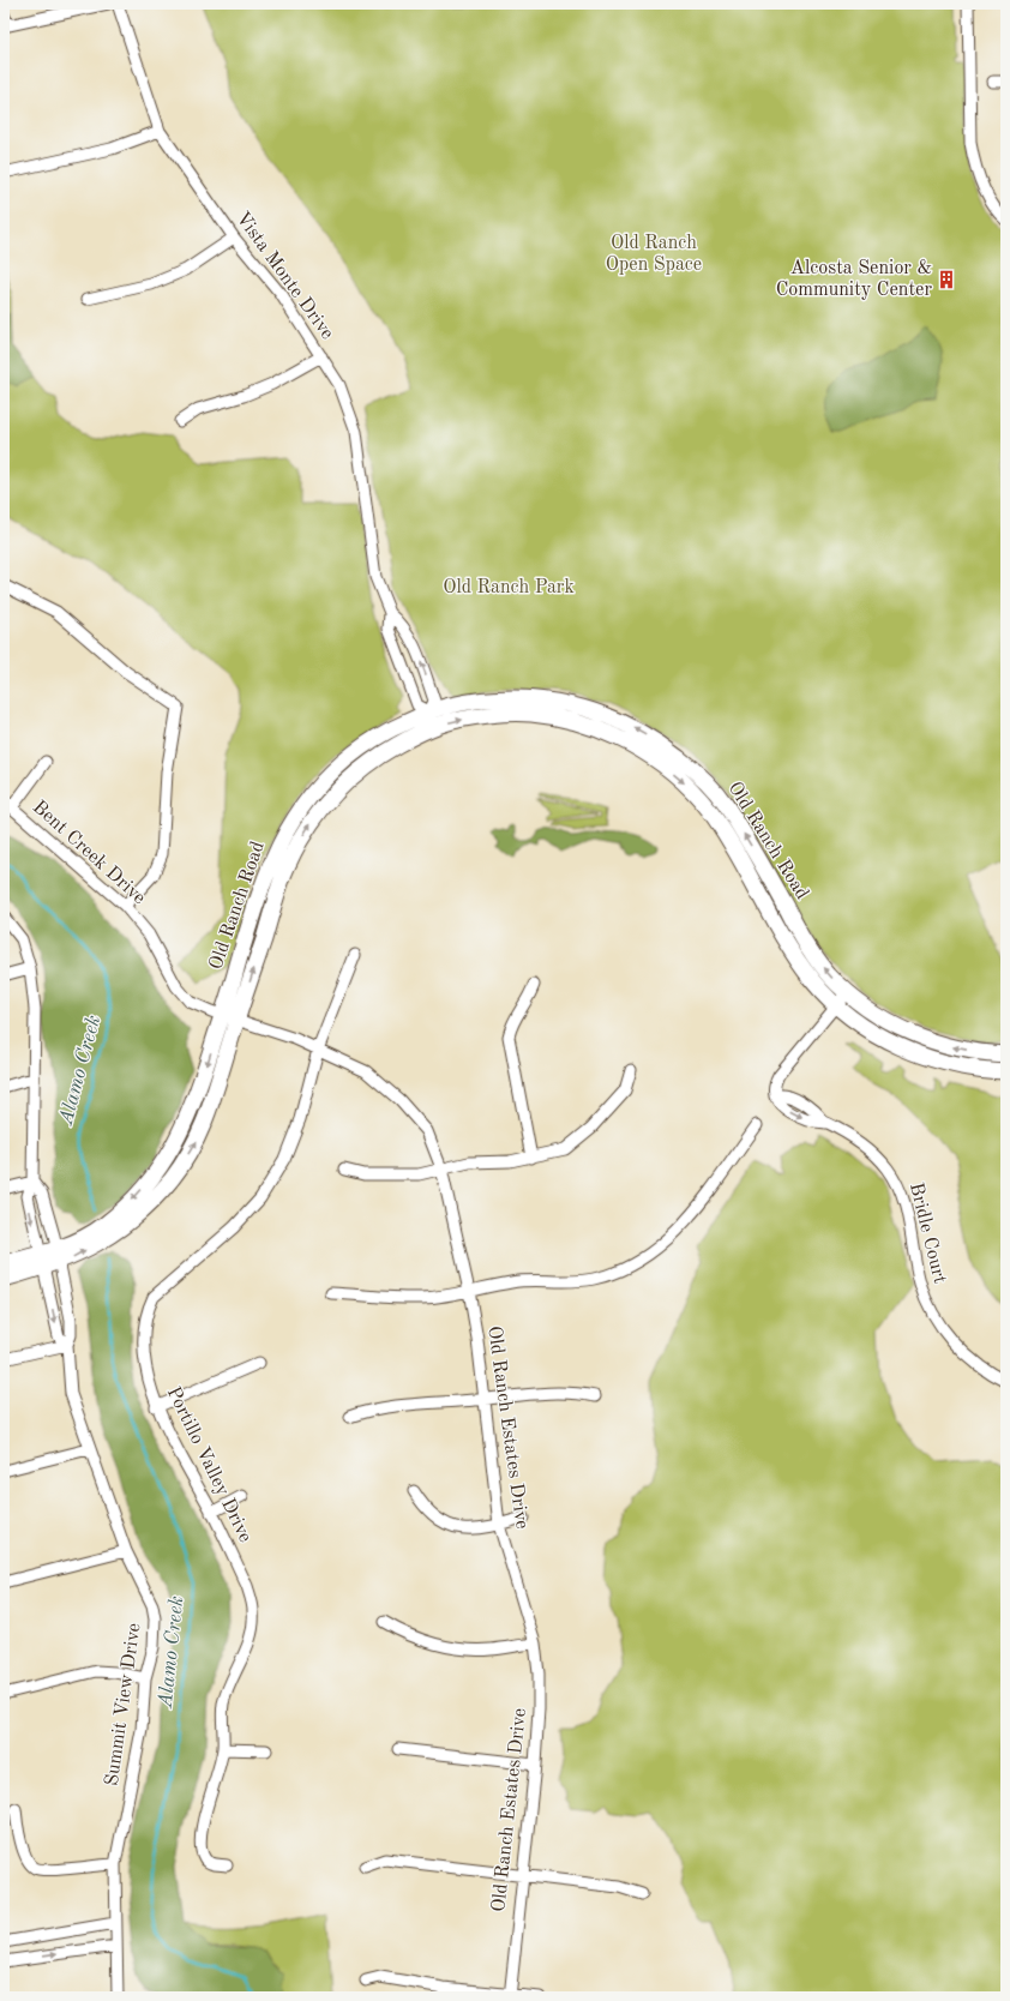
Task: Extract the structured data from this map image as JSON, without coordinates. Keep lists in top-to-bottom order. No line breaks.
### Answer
{"streets":{"street":["Vista Monte Drive","Old Ranch Road","Bent Creek Drive","Bridle Court","Old Ranch Estates Drive","Portillo Valley Drive","Summit View Drive"]},"crossings":[["Vista Monte Drive","Old Ranch Road"],["Old Ranch Road","Bent Creek Drive"],["Old Ranch Road","Bridle Court"],["Old Ranch Road","Old Ranch Estates Drive"],["Old Ranch Road","Summit View Drive"],["Bent Creek Drive","Old Ranch Estates Drive"],["Old Ranch Estates Drive","Portillo Valley Drive"]],"water":["Alamo Creek"],"parks":["Old Ranch Open Space","Old Ranch Park"],"places":{"building":["Alcosta Senior & Community Center"]}}
